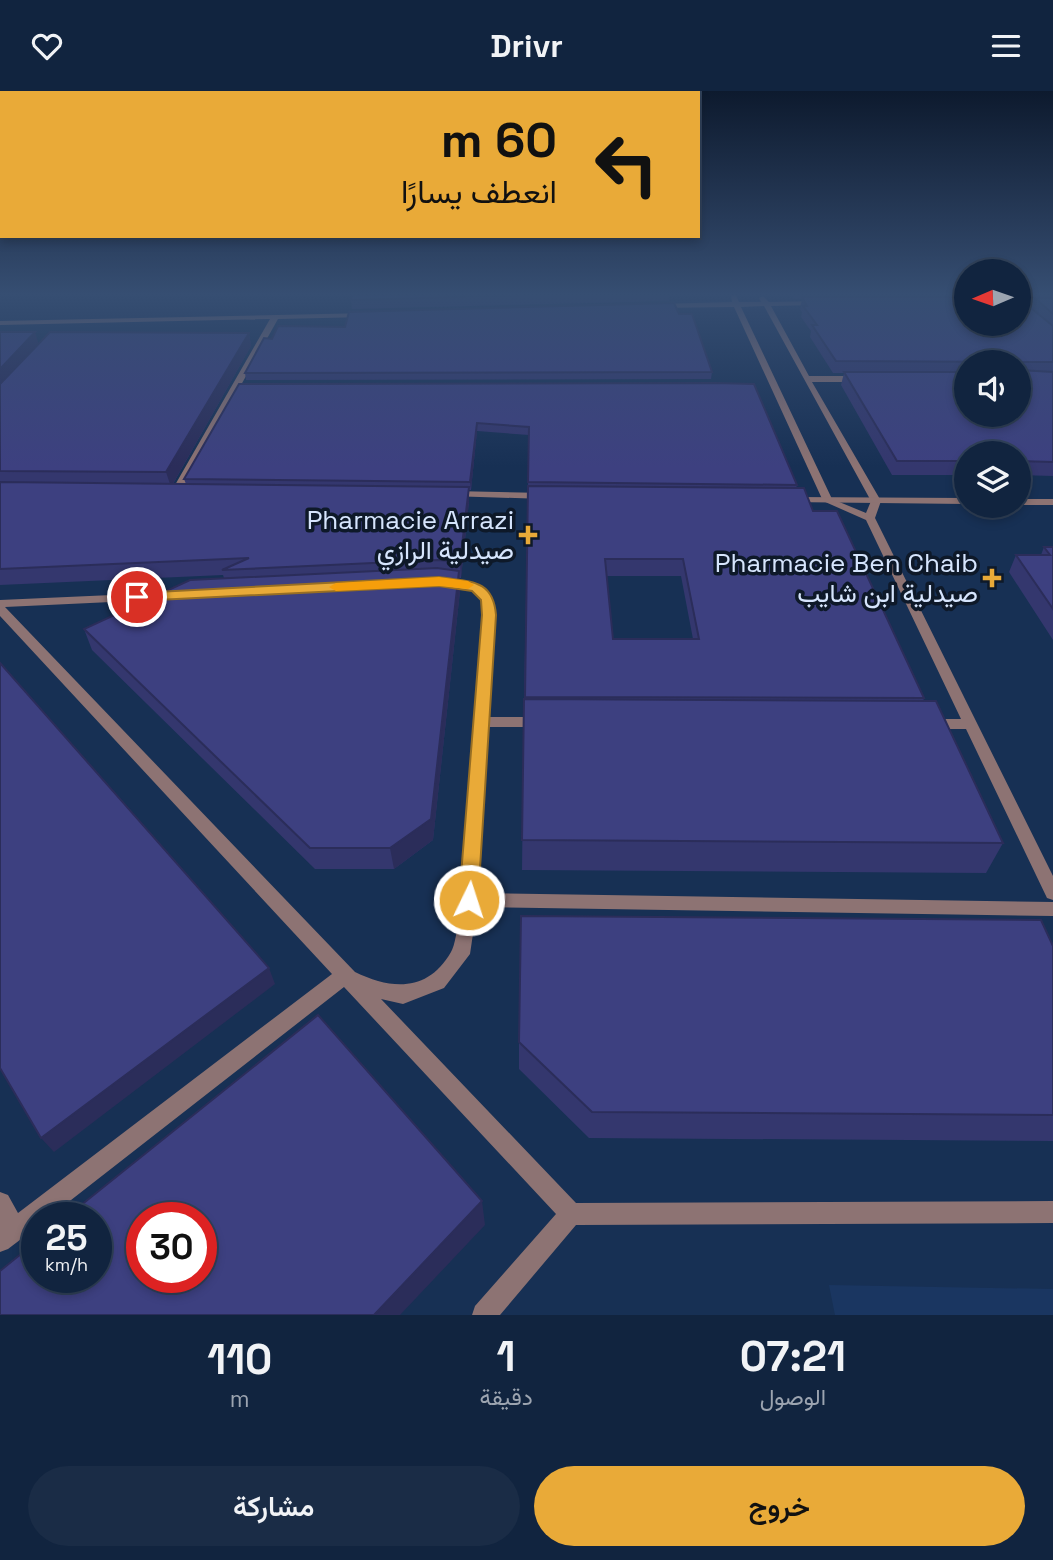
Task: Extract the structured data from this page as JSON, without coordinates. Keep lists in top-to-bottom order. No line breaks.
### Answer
{"places":{"health":["Pharmacie Arrazi صيدلية الرازي","Pharmacie Ben Chaib صيدلية ابن شايب"]},"north":"left","page":{"header":"Drivr","turn":["60 m","انعطف يسارًا"],"speed":"25 km/h","limit":"30","eta":["07:21","الوصول","1","دقيقة","110","m"],"buttons":["خروج","مشاركة"]}}
